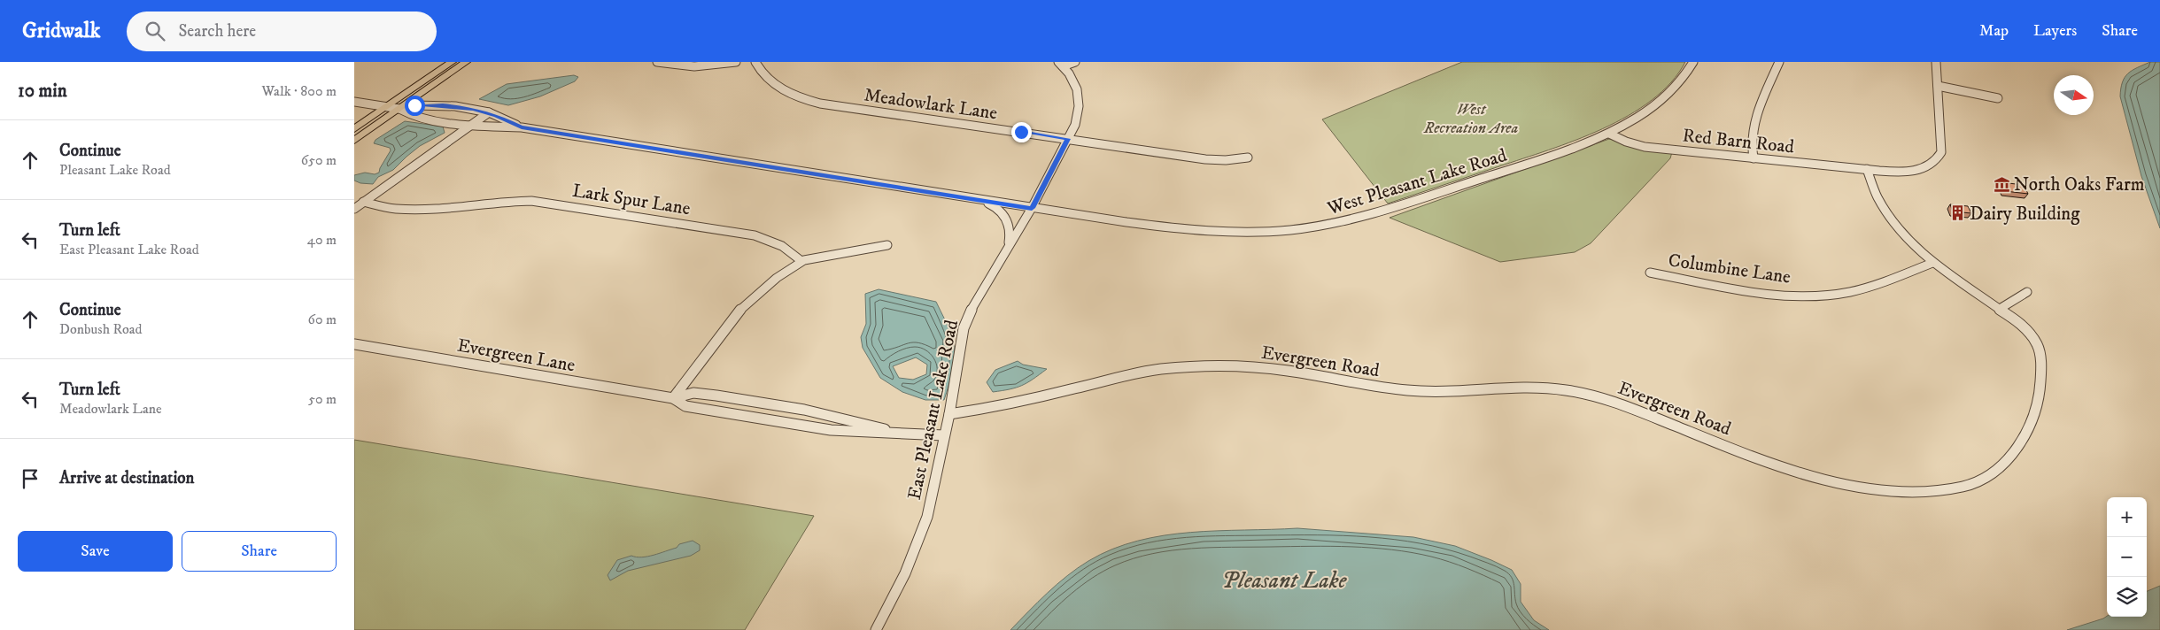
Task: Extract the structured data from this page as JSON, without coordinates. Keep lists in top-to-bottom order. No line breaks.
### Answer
{"streets":{"street":["Meadowlark Lane","Red Barn Road","West Pleasant Lake Road","Lark Spur Lane","Columbine Lane","Evergreen Lane","Evergreen Road","East Pleasant Lake Road"]},"crossings":[["Meadowlark Lane","East Pleasant Lake Road"],["Red Barn Road","West Pleasant Lake Road"],["Red Barn Road","Evergreen Road"],["West Pleasant Lake Road","East Pleasant Lake Road"],["Columbine Lane","Evergreen Road"],["Evergreen Lane","East Pleasant Lake Road"],["Evergreen Road","East Pleasant Lake Road"]],"water":["Pleasant Lake"],"parks":["West Recreation Area"],"places":{"museum":["North Oaks Farm"],"building":["Dairy Building"]},"north":"right","page":{"header":"Gridwalk","search":"Search here","nav":["Map","Layers","Share"],"heading":["10 min","Walk · 800 m"],"list":[["Continue","Pleasant Lake Road","650 m"],["Turn left","East Pleasant Lake Road","40 m"],["Continue","Donbush Road","60 m"],["Turn left","Meadowlark Lane","50 m"],"Arrive at destination"],"map_buttons":["+","−"],"buttons":["Save","Share"]}}
